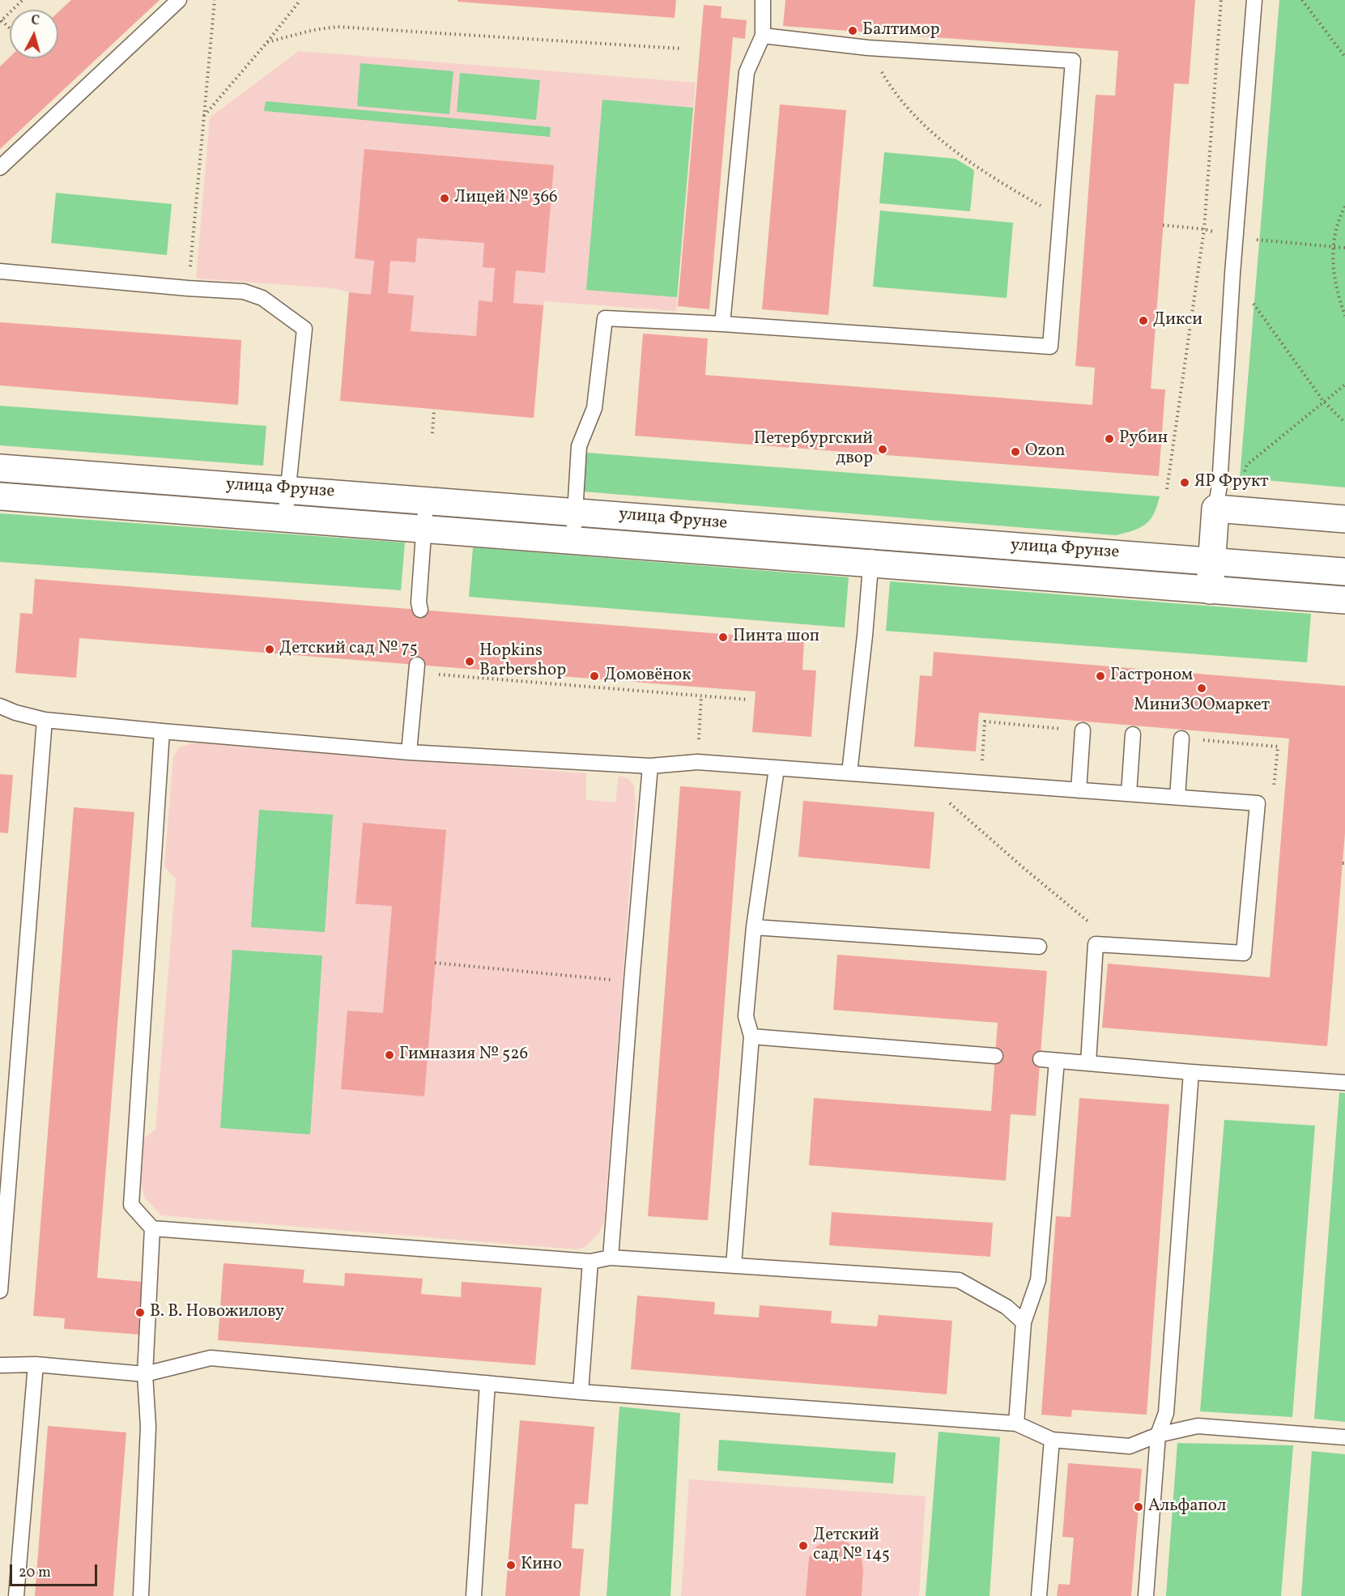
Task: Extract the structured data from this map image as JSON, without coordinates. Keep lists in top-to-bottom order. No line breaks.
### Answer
{"streets":{"street":["улица Фрунзе"]},"places":["Балтимор","Лицей № 366","Дикси","Рубин","Петербургский двор","Ozon","ЯР Фрукт","Пинта шоп","Детский сад № 75","Hopkins Barbershop","Домовёнок","Гастроном","МиниЗООмаркет","Гимназия № 526","В. В. Новожилову","Альфапол","Детский сад № 145","Кино"],"scale_bar":"20 m","north":"top"}
